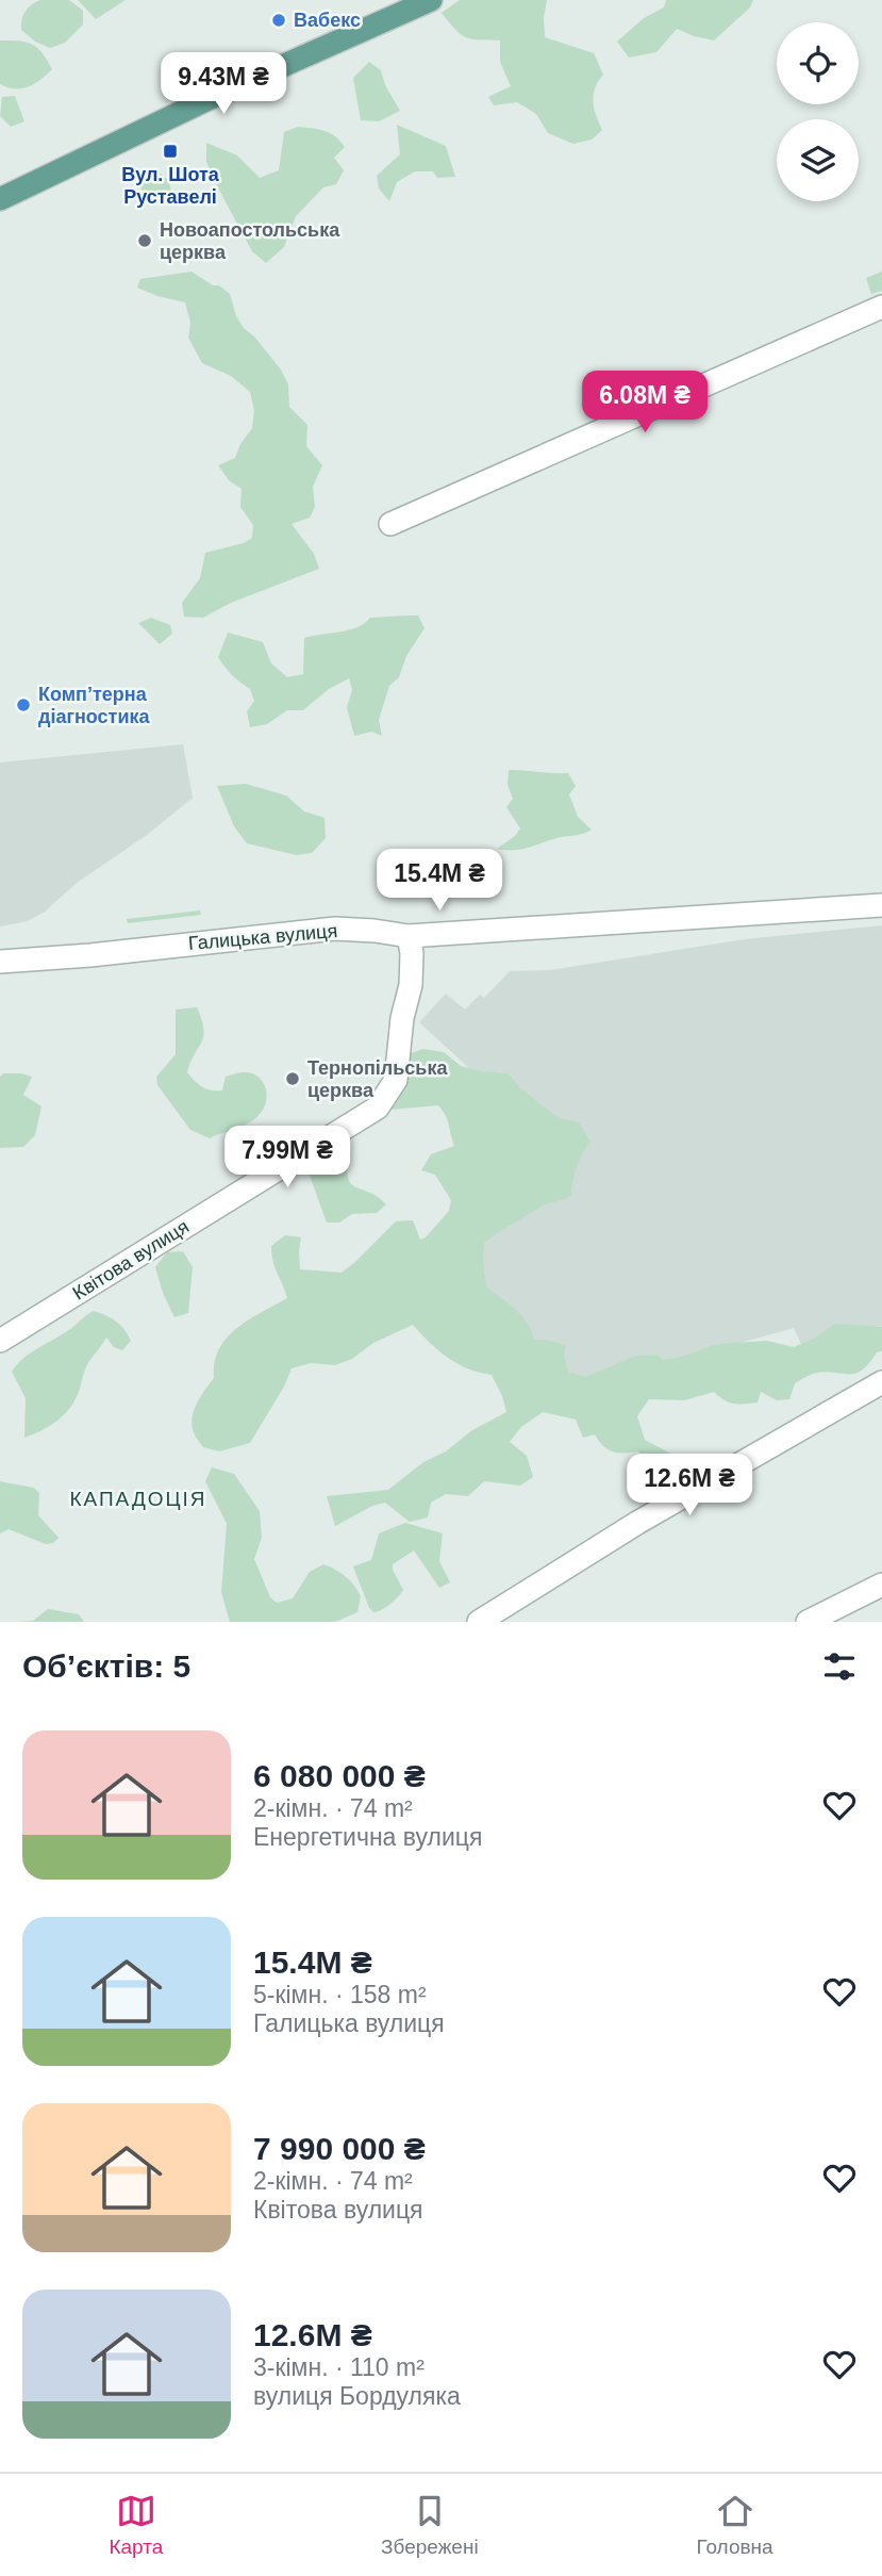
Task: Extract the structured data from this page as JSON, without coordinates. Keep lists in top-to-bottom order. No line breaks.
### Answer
{"streets":{"street":["Галицька вулиця","Квітова вулиця"]},"crossings":[["Галицька вулиця","Квітова вулиця"]],"districts":["КАПАДОЦІЯ"],"places":{"other":["Вабекс","Новоапостольська церква","Комп’терна діагностика","Тернопільська церква"],"transit":["Вул. Шота Руставелі"]},"page":{"price":["9.43M ₴","6.08M ₴","15.4M ₴","7.99M ₴","12.6M ₴"],"heading":"Об’єктів: 5","list":[{"name":"6 080 000 ₴","note":"2-кімн. · 74 m² · Енергетична вулиця"},{"name":"15.4M ₴","note":"5-кімн. · 158 m² · Галицька вулиця"},{"name":"7 990 000 ₴","note":"2-кімн. · 74 m² · Квітова вулиця"},{"name":"12.6M ₴","note":"3-кімн. · 110 m² · вулиця Бордуляка"}],"tabs":["Карта","Збережені","Головна"]}}
